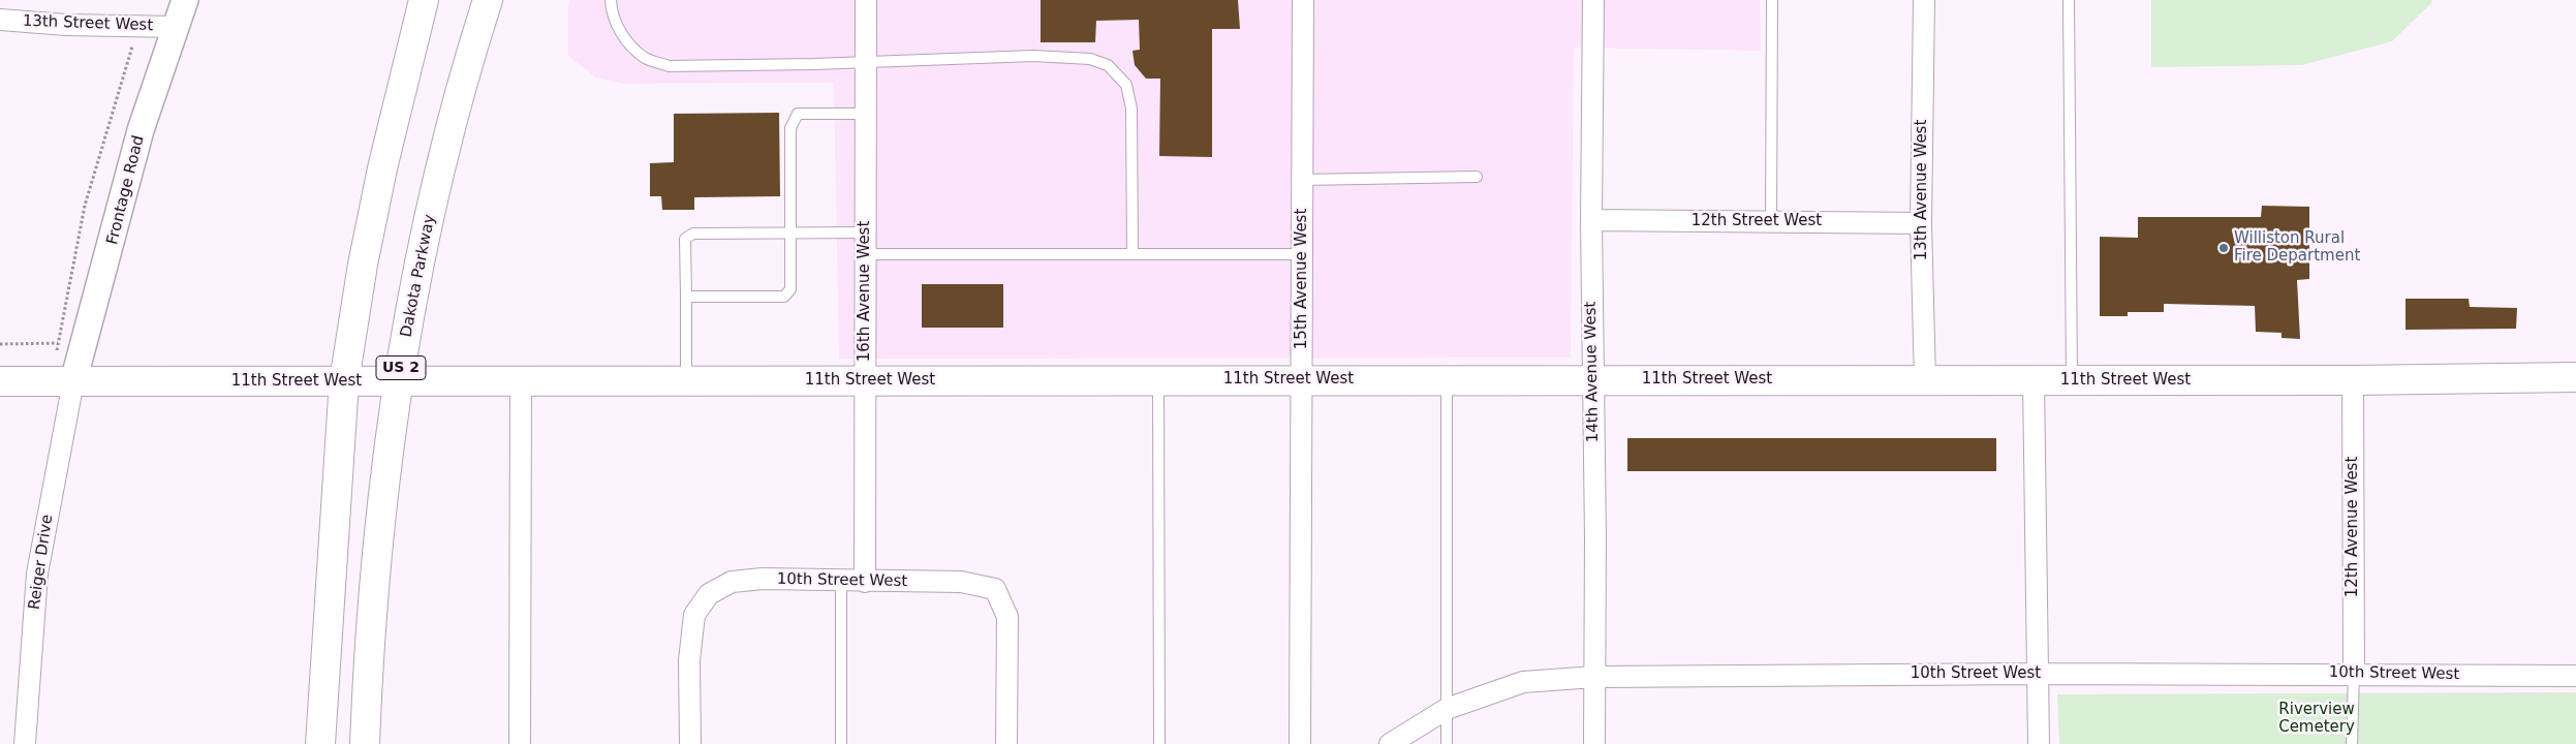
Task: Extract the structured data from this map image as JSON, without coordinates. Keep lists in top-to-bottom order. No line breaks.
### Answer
{"streets":{"main road":["Dakota Parkway","US 2","11th Street West"],"street":["13th Street West","Frontage Road","13th Avenue West","12th Street West","15th Avenue West","16th Avenue West","14th Avenue West","12th Avenue West","Reiger Drive","10th Street West"]},"crossings":[["13th Street West","Frontage Road"],["Frontage Road","11th Street West"],["Frontage Road","Reiger Drive"],["13th Avenue West","12th Street West"],["13th Avenue West","11th Street West"],["12th Street West","14th Avenue West"],["Dakota Parkway","11th Street West"],["15th Avenue West","11th Street West"],["16th Avenue West","11th Street West"],["16th Avenue West","10th Street West"],["14th Avenue West","11th Street West"],["14th Avenue West","10th Street West"],["11th Street West","12th Avenue West"],["11th Street West","Reiger Drive"],["12th Avenue West","10th Street West"]],"parks":["Riverview Cemetery"],"places":["Williston Rural Fire Department"]}
